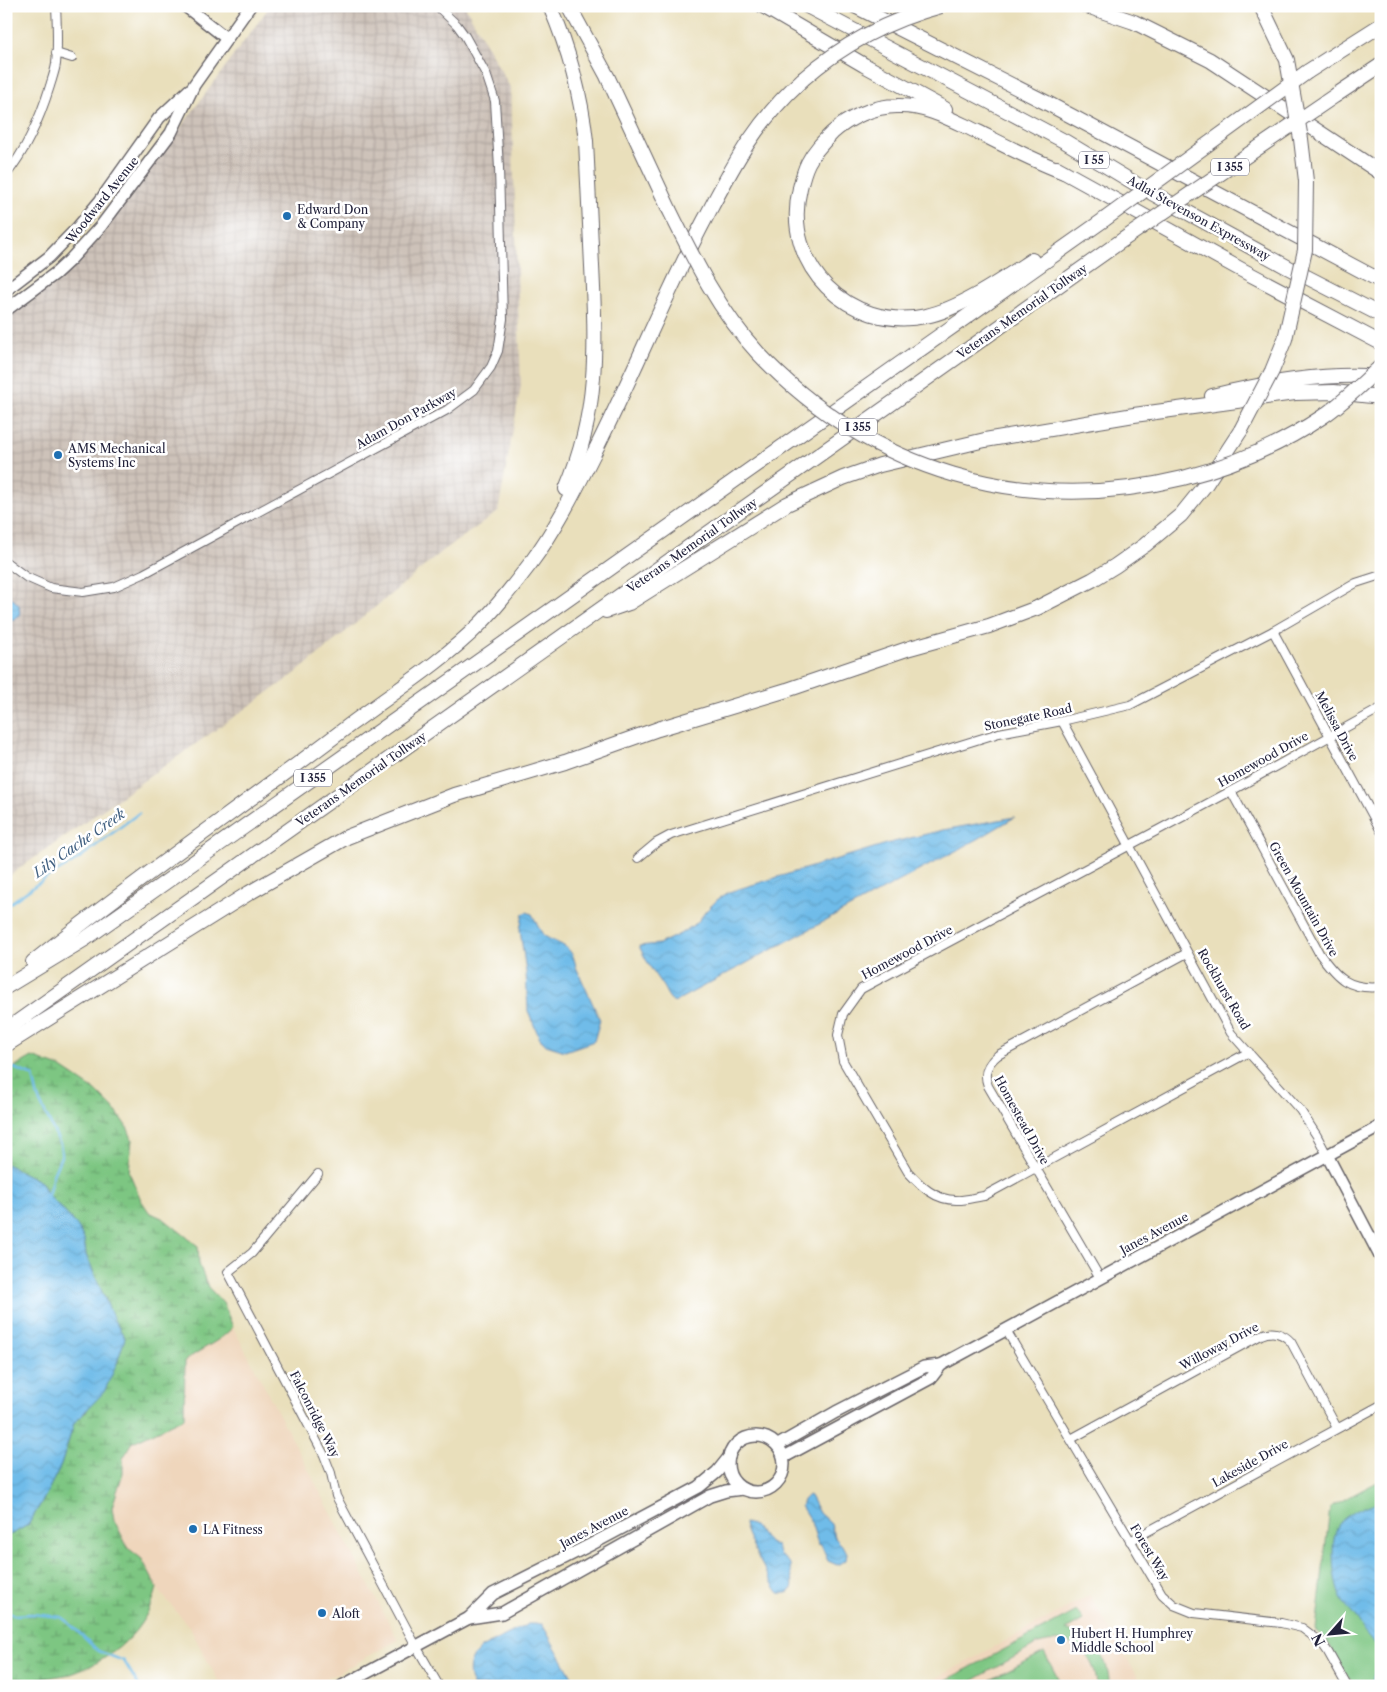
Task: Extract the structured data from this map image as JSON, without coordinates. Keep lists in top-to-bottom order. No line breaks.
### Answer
{"streets":{"highway":["I 55","I 355","Adlai Stevenson Expressway","Veterans Memorial Tollway"],"street":["Woodward Avenue","Adam Don Parkway","Stonegate Road","Melissa Drive","Homewood Drive","Green Mountain Drive","Rockhurst Road","Homestead Drive","Janes Avenue","Willoway Drive","Falconridge Way","Lakeside Drive","Forest Way"]},"crossings":[["Stonegate Road","Melissa Drive"],["Stonegate Road","Rockhurst Road"],["Melissa Drive","Homewood Drive"],["Homewood Drive","Green Mountain Drive"],["Homewood Drive","Rockhurst Road"],["Homewood Drive","Homestead Drive"],["Rockhurst Road","Homestead Drive"],["Rockhurst Road","Janes Avenue"],["Homestead Drive","Janes Avenue"],["Janes Avenue","Falconridge Way"],["Janes Avenue","Forest Way"],["Willoway Drive","Lakeside Drive"],["Willoway Drive","Forest Way"],["Lakeside Drive","Forest Way"]],"water":["Lily Cache Creek"],"places":["Edward Don & Company","AMS Mechanical Systems Inc","LA Fitness","Aloft","Hubert H. Humphrey Middle School"],"north":"bottom left"}
